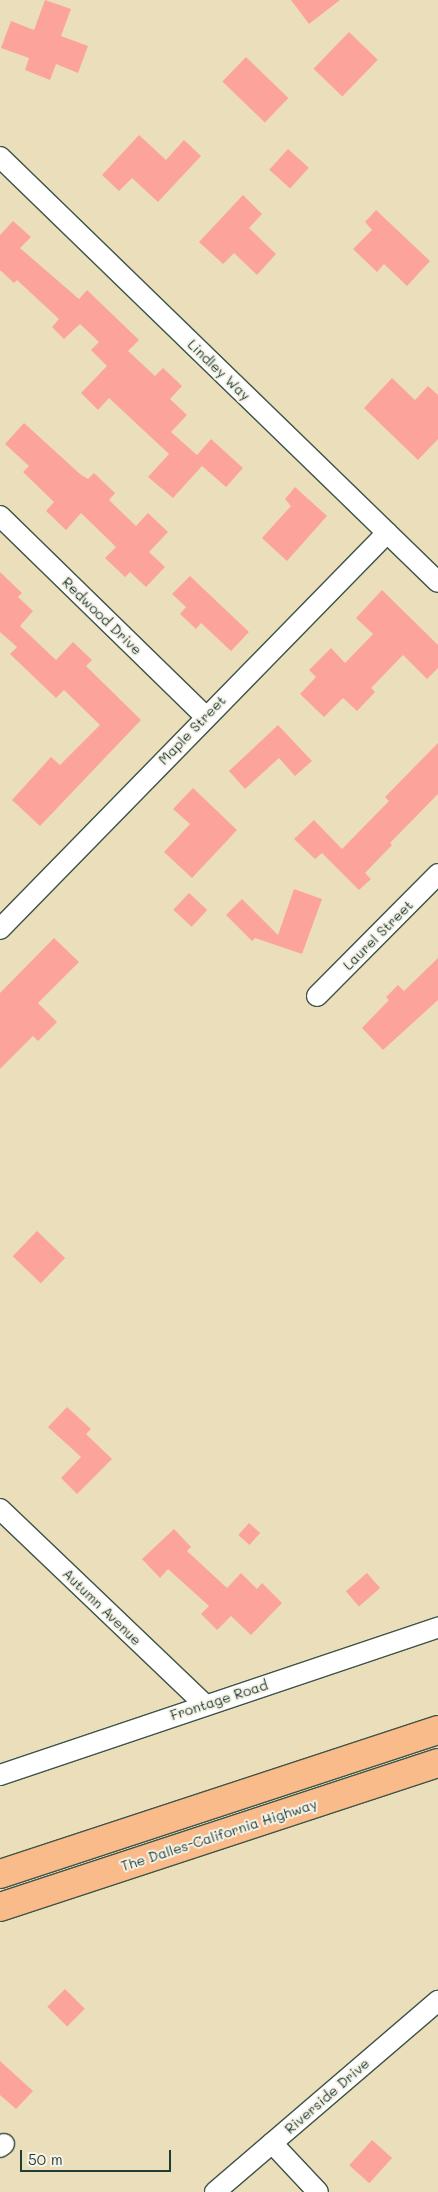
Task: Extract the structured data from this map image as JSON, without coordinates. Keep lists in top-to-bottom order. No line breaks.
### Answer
{"streets":{"highway":["The Dalles-California Highway"],"street":["Lindley Way","Redwood Drive","Maple Street","Laurel Street","Autumn Avenue","Frontage Road","Riverside Drive"]},"crossings":[["Lindley Way","Maple Street"],["Redwood Drive","Maple Street"],["Autumn Avenue","Frontage Road"]],"scale_bar":"50 m"}
